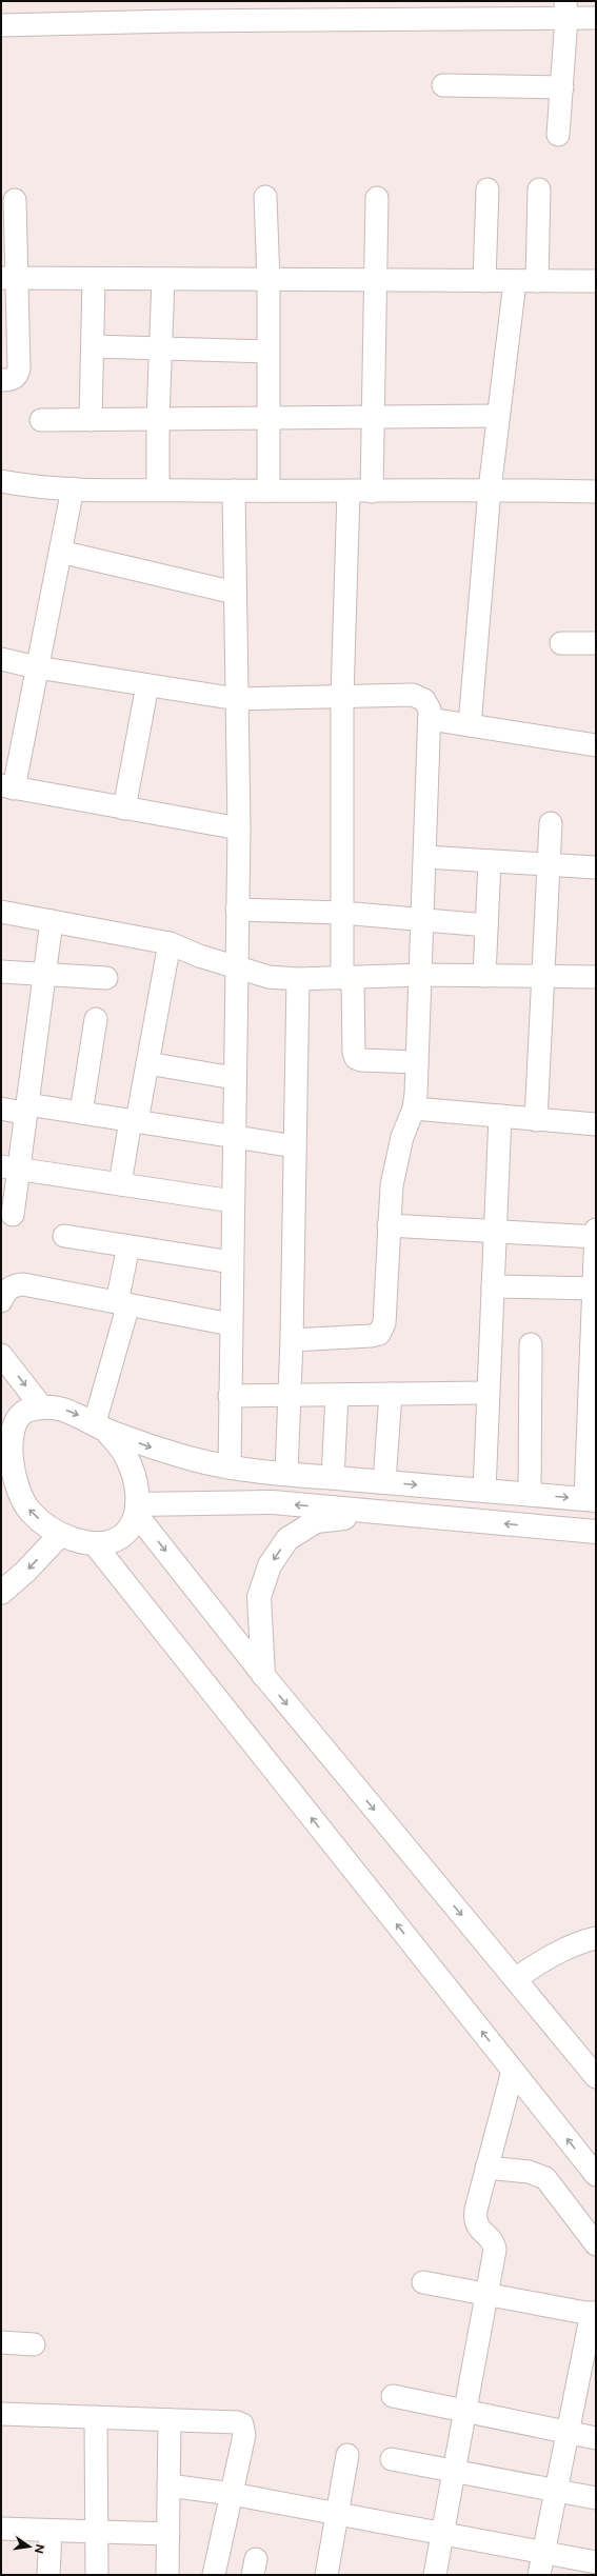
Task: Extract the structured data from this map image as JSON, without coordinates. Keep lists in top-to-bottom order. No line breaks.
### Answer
{"north":"right"}
